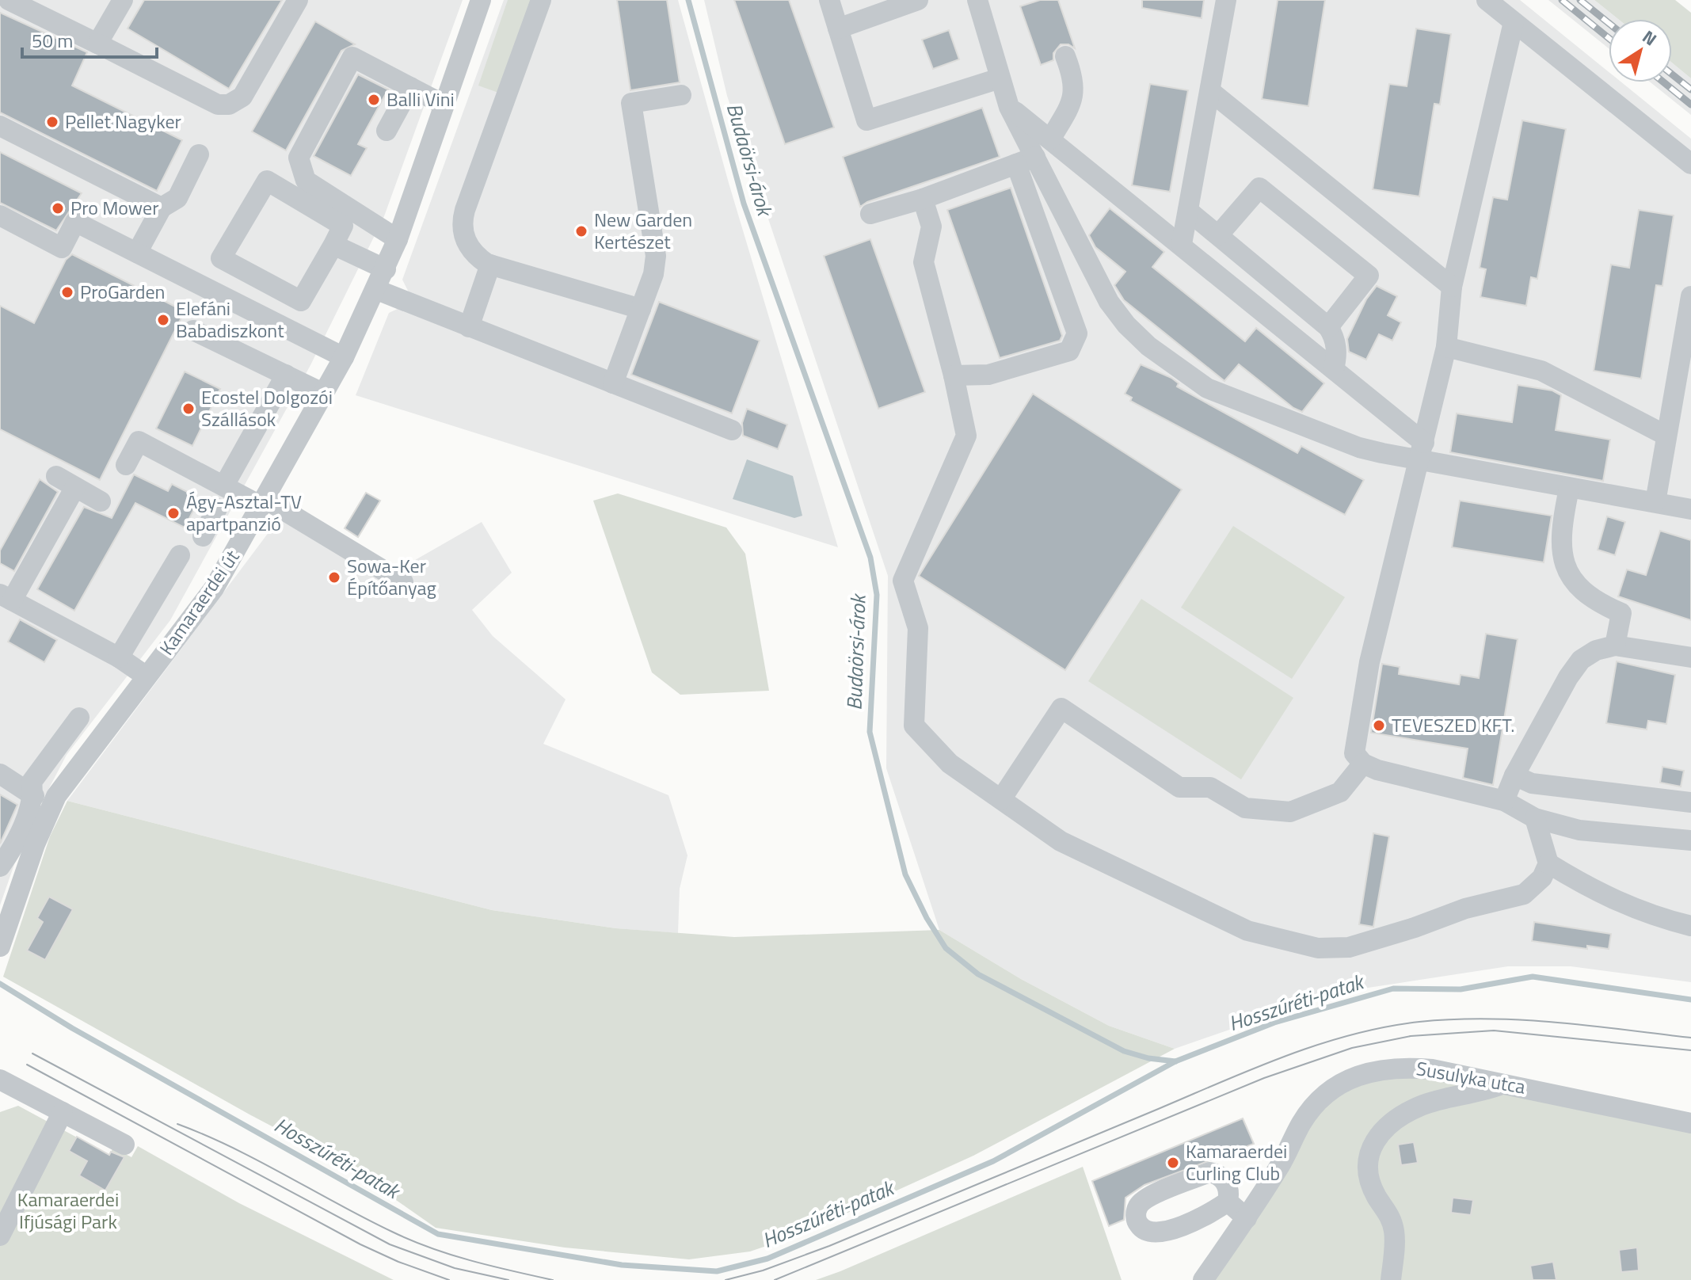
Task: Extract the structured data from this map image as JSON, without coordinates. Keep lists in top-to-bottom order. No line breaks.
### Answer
{"streets":{"street":["Kamaraerdei út","Susulyka utca"]},"water":["Budaörsi-árok","Hosszúréti-patak"],"parks":["Kamaraerdei Ifjúsági Park"],"places":["Balli Vini","Pellet Nagyker","Pro Mower","New Garden Kertészet","ProGarden","Elefáni Babadiszkont","Ecostel Dolgozói Szállások","Ágy-Asztal-TV apartpanzió","Sowa-Ker Építőanyag","TEVESZED KFT.","Kamaraerdei Curling Club"],"scale_bar":"50 m","north":"top right"}
